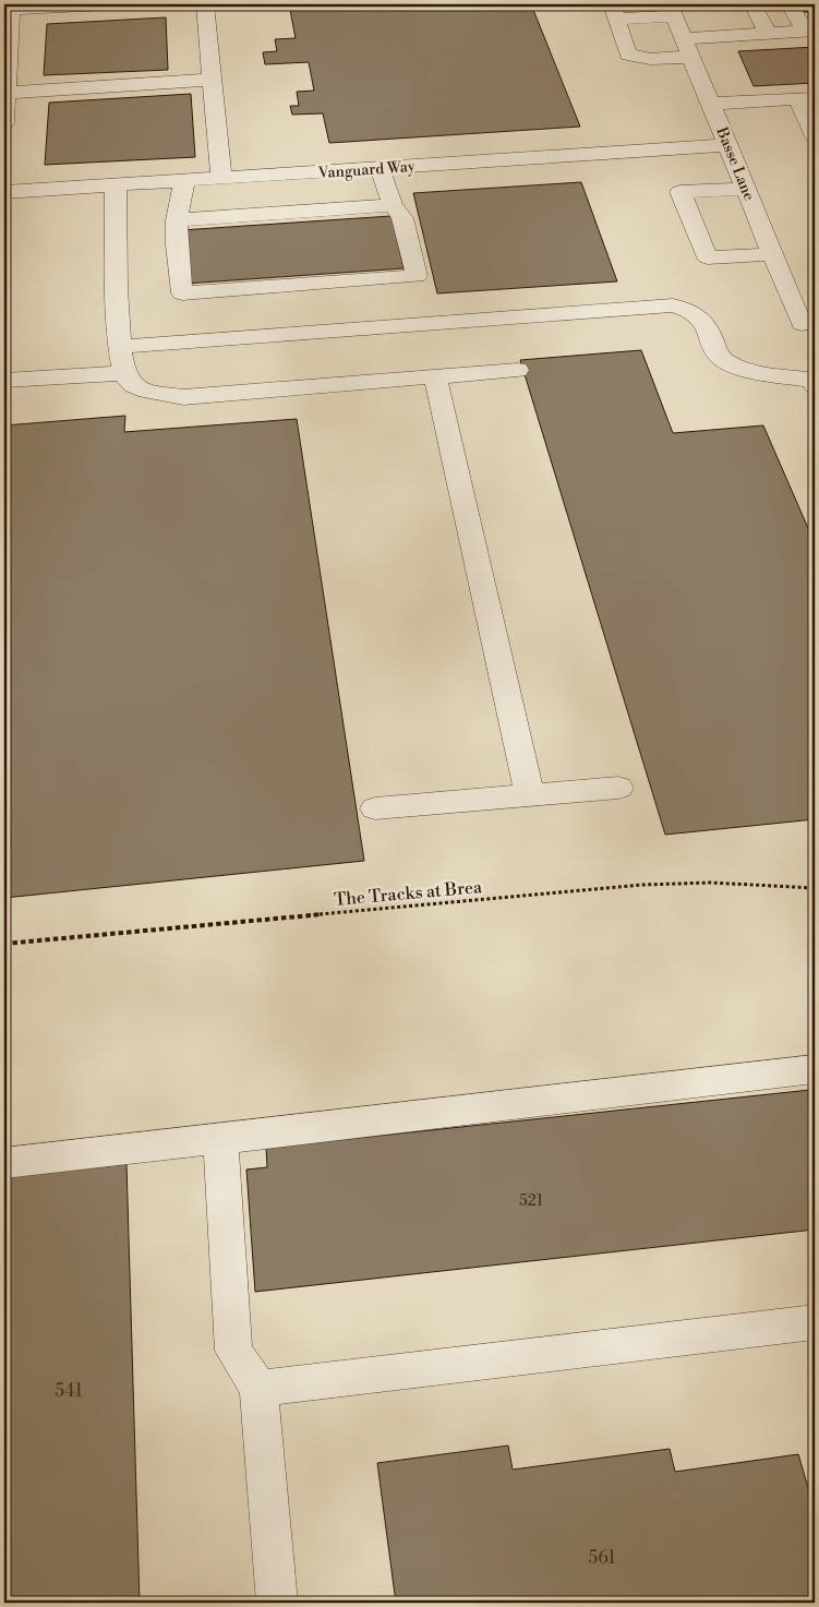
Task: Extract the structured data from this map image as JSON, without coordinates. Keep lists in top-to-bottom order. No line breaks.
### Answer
{"streets":{"street":["Basse Lane","Vanguard Way"],"path":["The Tracks at Brea"]},"crossings":[["Basse Lane","Vanguard Way"]],"house_numbers":["521","541","561"]}
